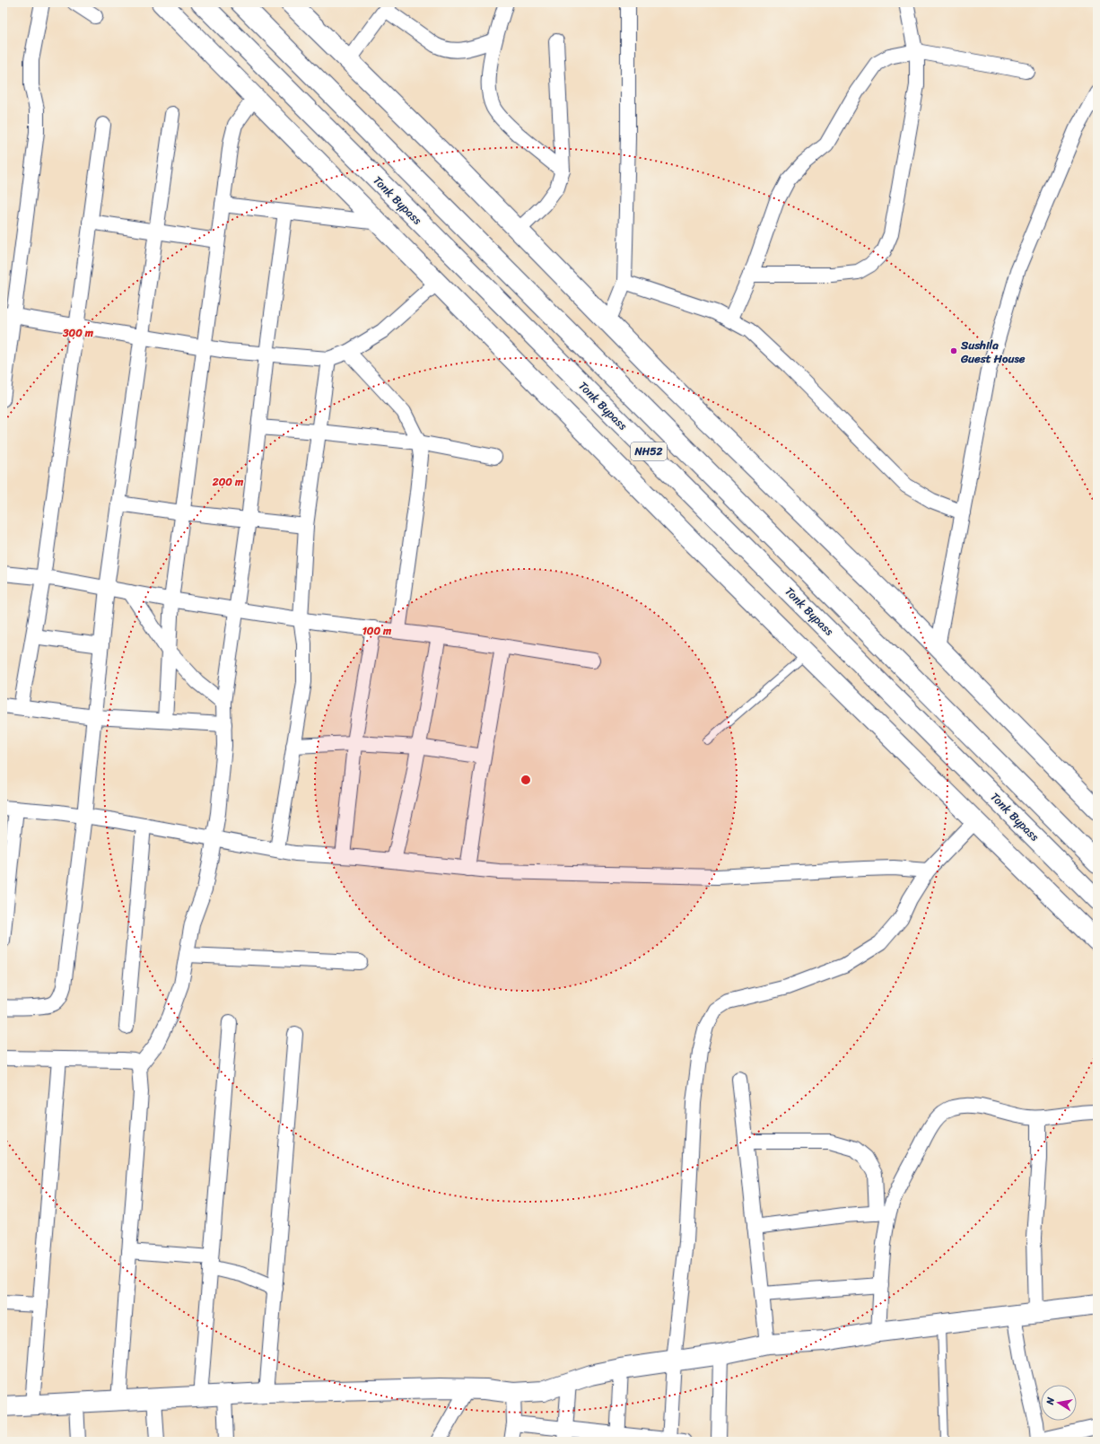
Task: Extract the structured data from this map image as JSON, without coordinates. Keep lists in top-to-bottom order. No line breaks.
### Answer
{"streets":{"main road":["Tonk Bypass","NH52"]},"places":["Sushila Guest House"],"north":"left","rings":["300 m","200 m","100 m"]}
